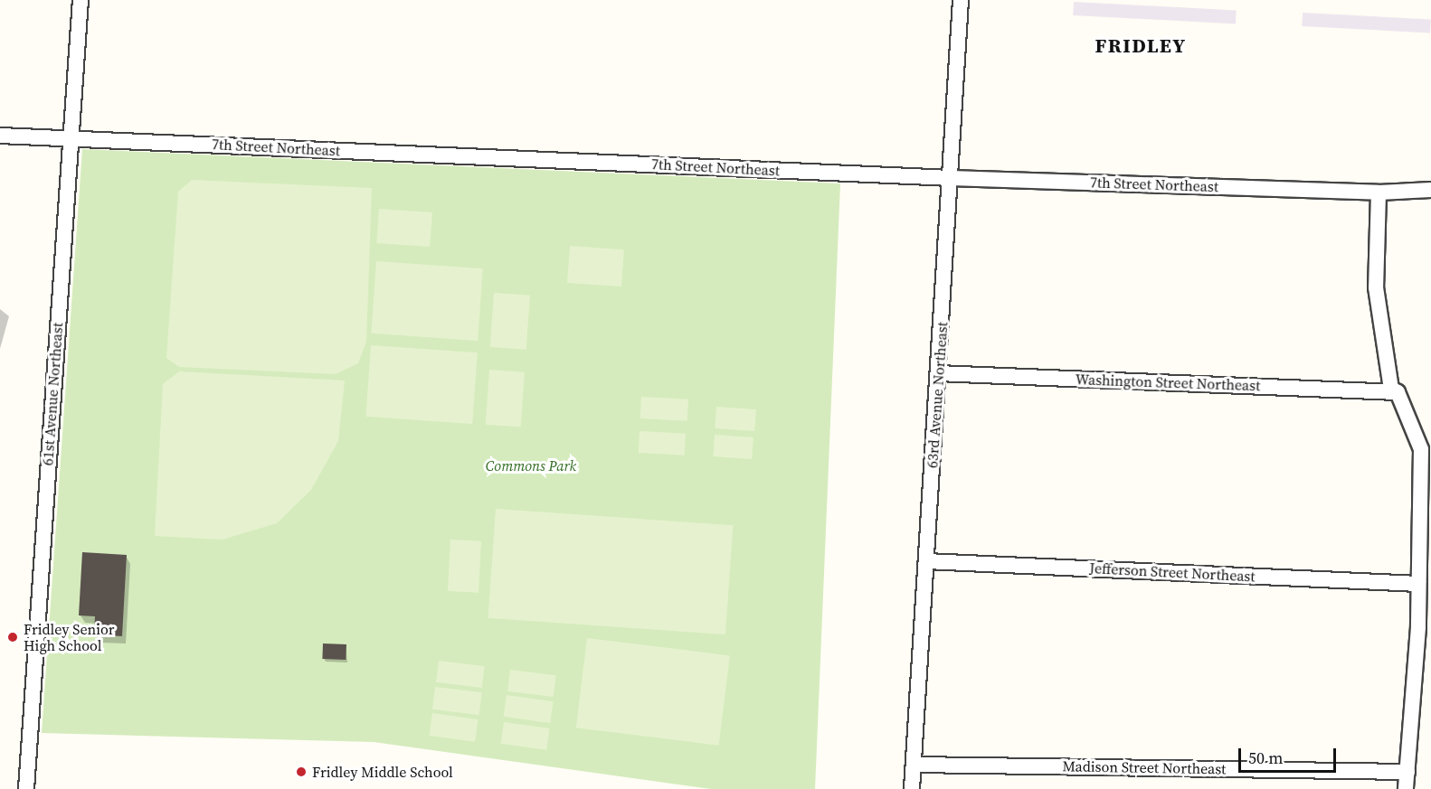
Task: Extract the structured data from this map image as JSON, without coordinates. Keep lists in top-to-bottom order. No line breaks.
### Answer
{"streets":{"street":["7th Street Northeast","Washington Street Northeast","61st Avenue Northeast","63rd Avenue Northeast","Jefferson Street Northeast","Madison Street Northeast"]},"crossings":[["7th Street Northeast","61st Avenue Northeast"],["7th Street Northeast","63rd Avenue Northeast"],["Washington Street Northeast","63rd Avenue Northeast"],["63rd Avenue Northeast","Jefferson Street Northeast"],["63rd Avenue Northeast","Madison Street Northeast"]],"districts":["FRIDLEY"],"parks":["Commons Park"],"places":["Fridley Senior High School","Fridley Middle School"],"scale_bar":"50 m"}
